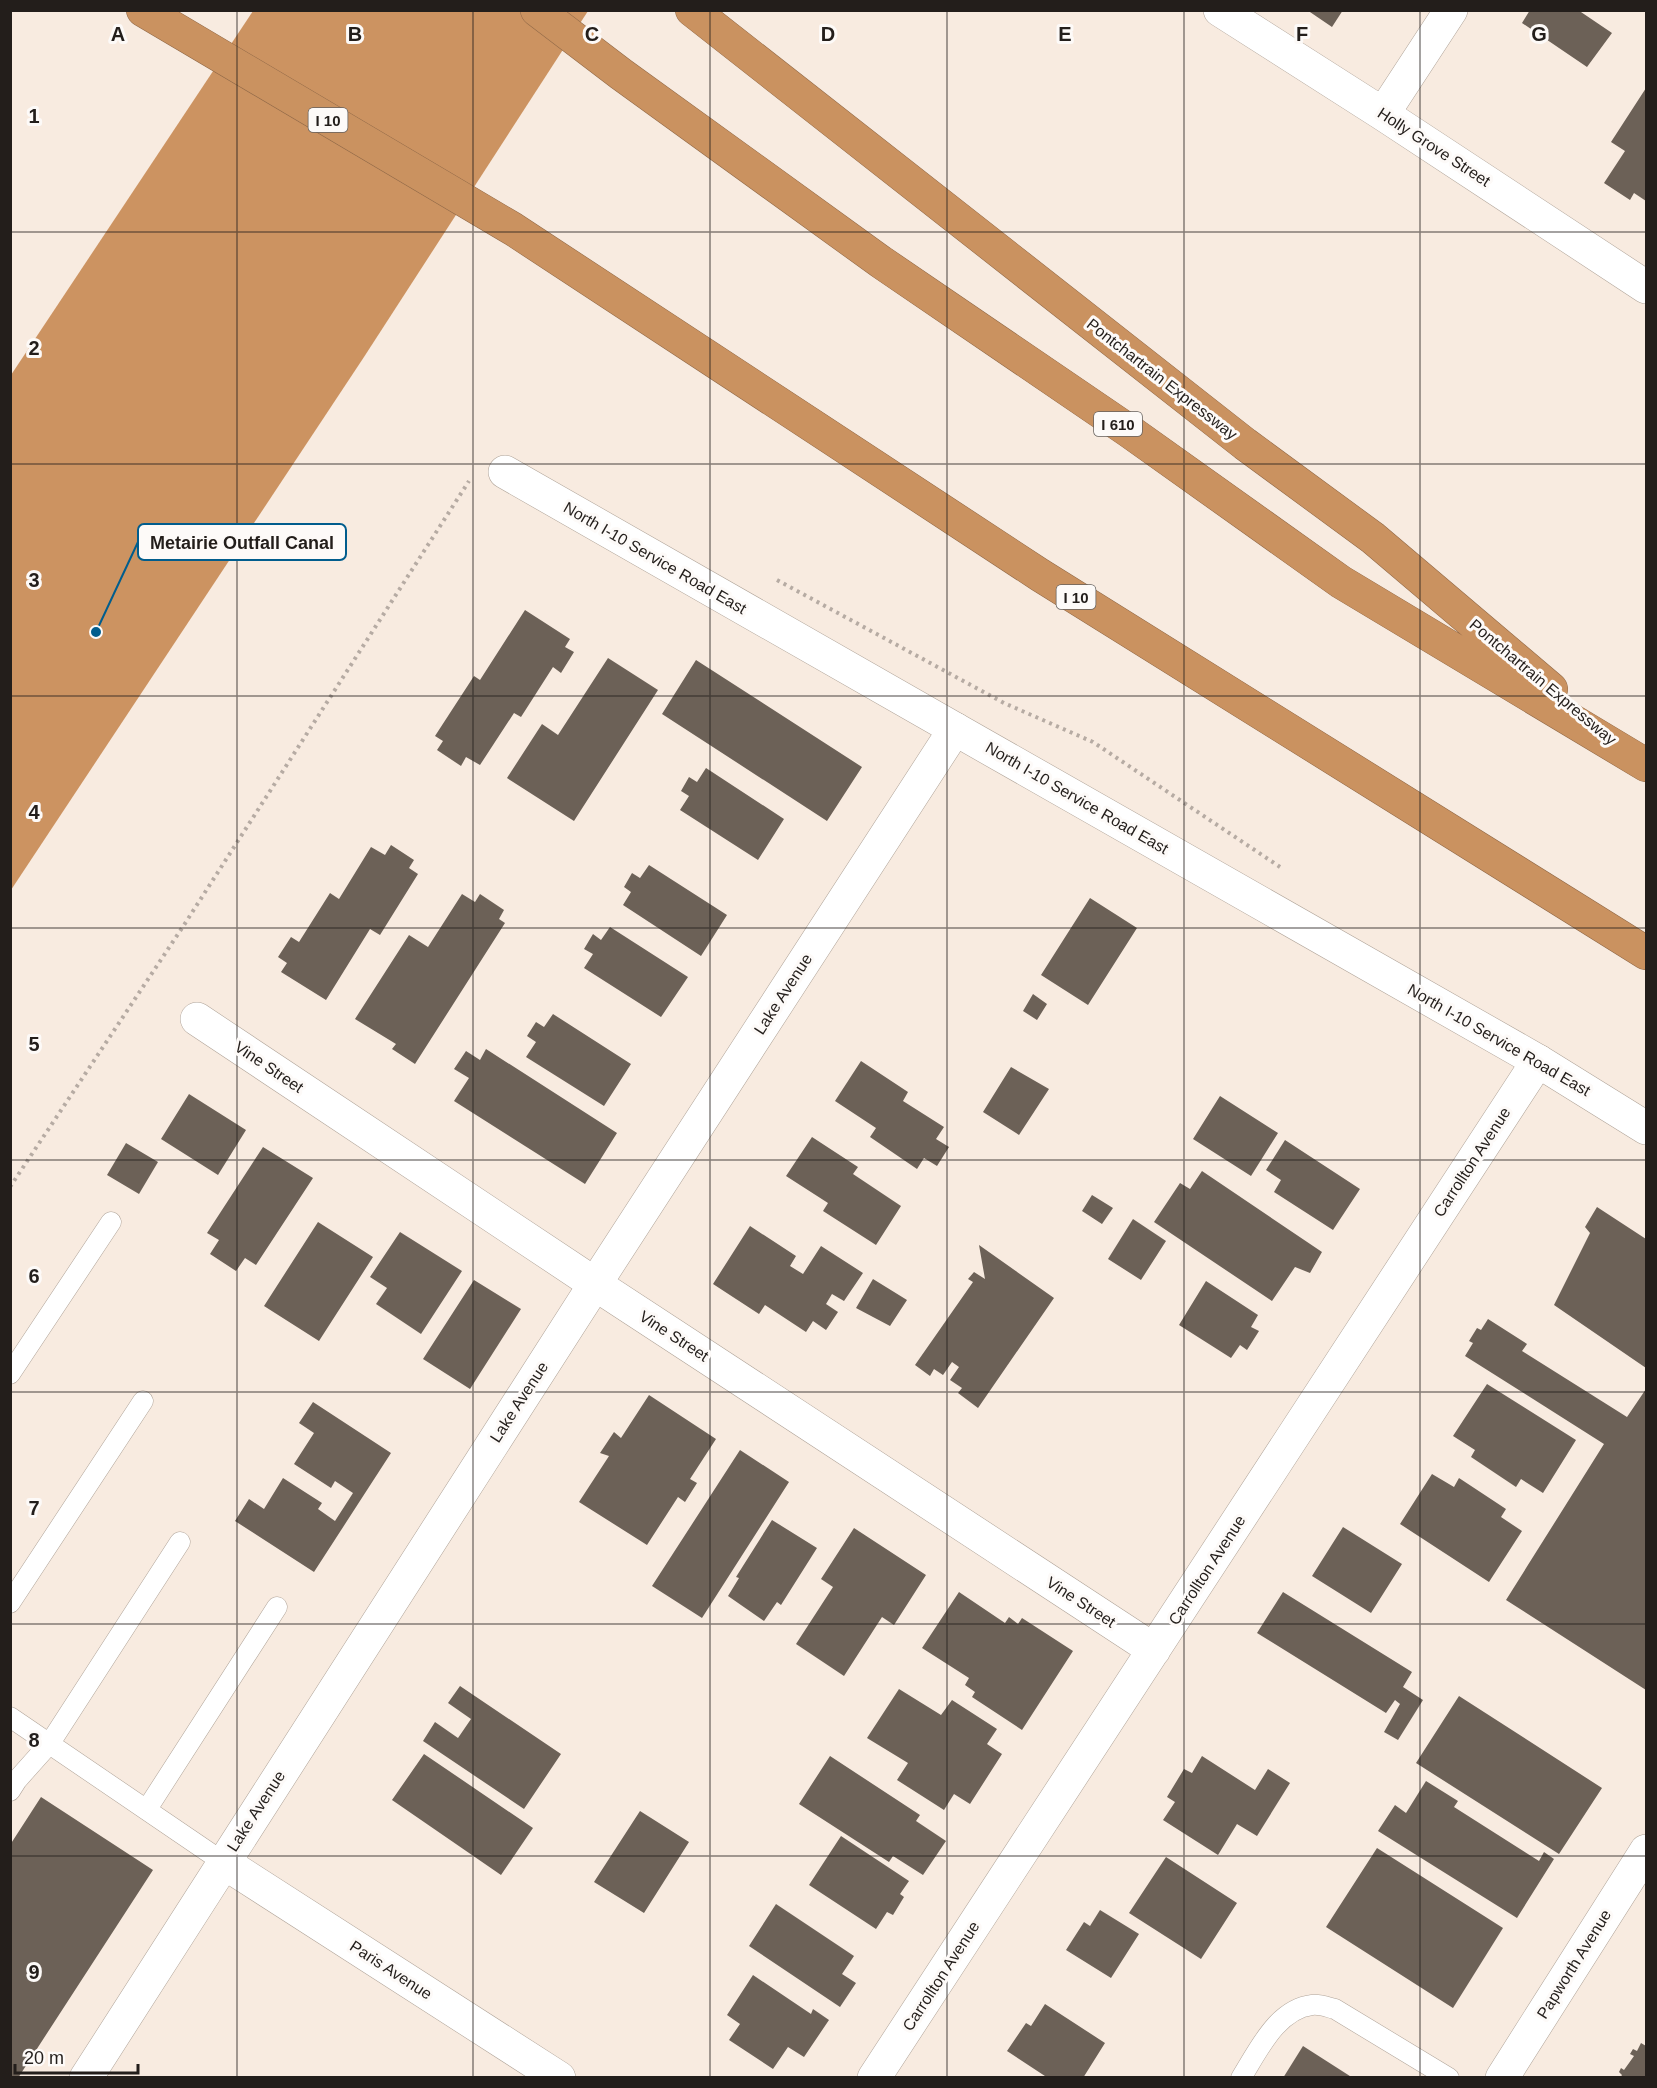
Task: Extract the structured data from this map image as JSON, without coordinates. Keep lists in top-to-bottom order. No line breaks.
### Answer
{"streets":{"highway":["I 10","Pontchartrain Expressway","I 610"],"street":["Holly Grove Street","North I-10 Service Road East","Lake Avenue","Vine Street","Carrollton Avenue","Papworth Avenue","Paris Avenue"]},"crossings":[["Pontchartrain Expressway","I 610"],["North I-10 Service Road East","Lake Avenue"],["North I-10 Service Road East","Carrollton Avenue"],["Lake Avenue","Vine Street"],["Lake Avenue","Paris Avenue"],["Vine Street","Carrollton Avenue"]],"places":["Metairie Outfall Canal"],"scale_bar":"20 m","grid":{"columns":["A","B","C","D","E","F","G"],"rows":["1","2","3","4","5","6","7","8","9"]}}
